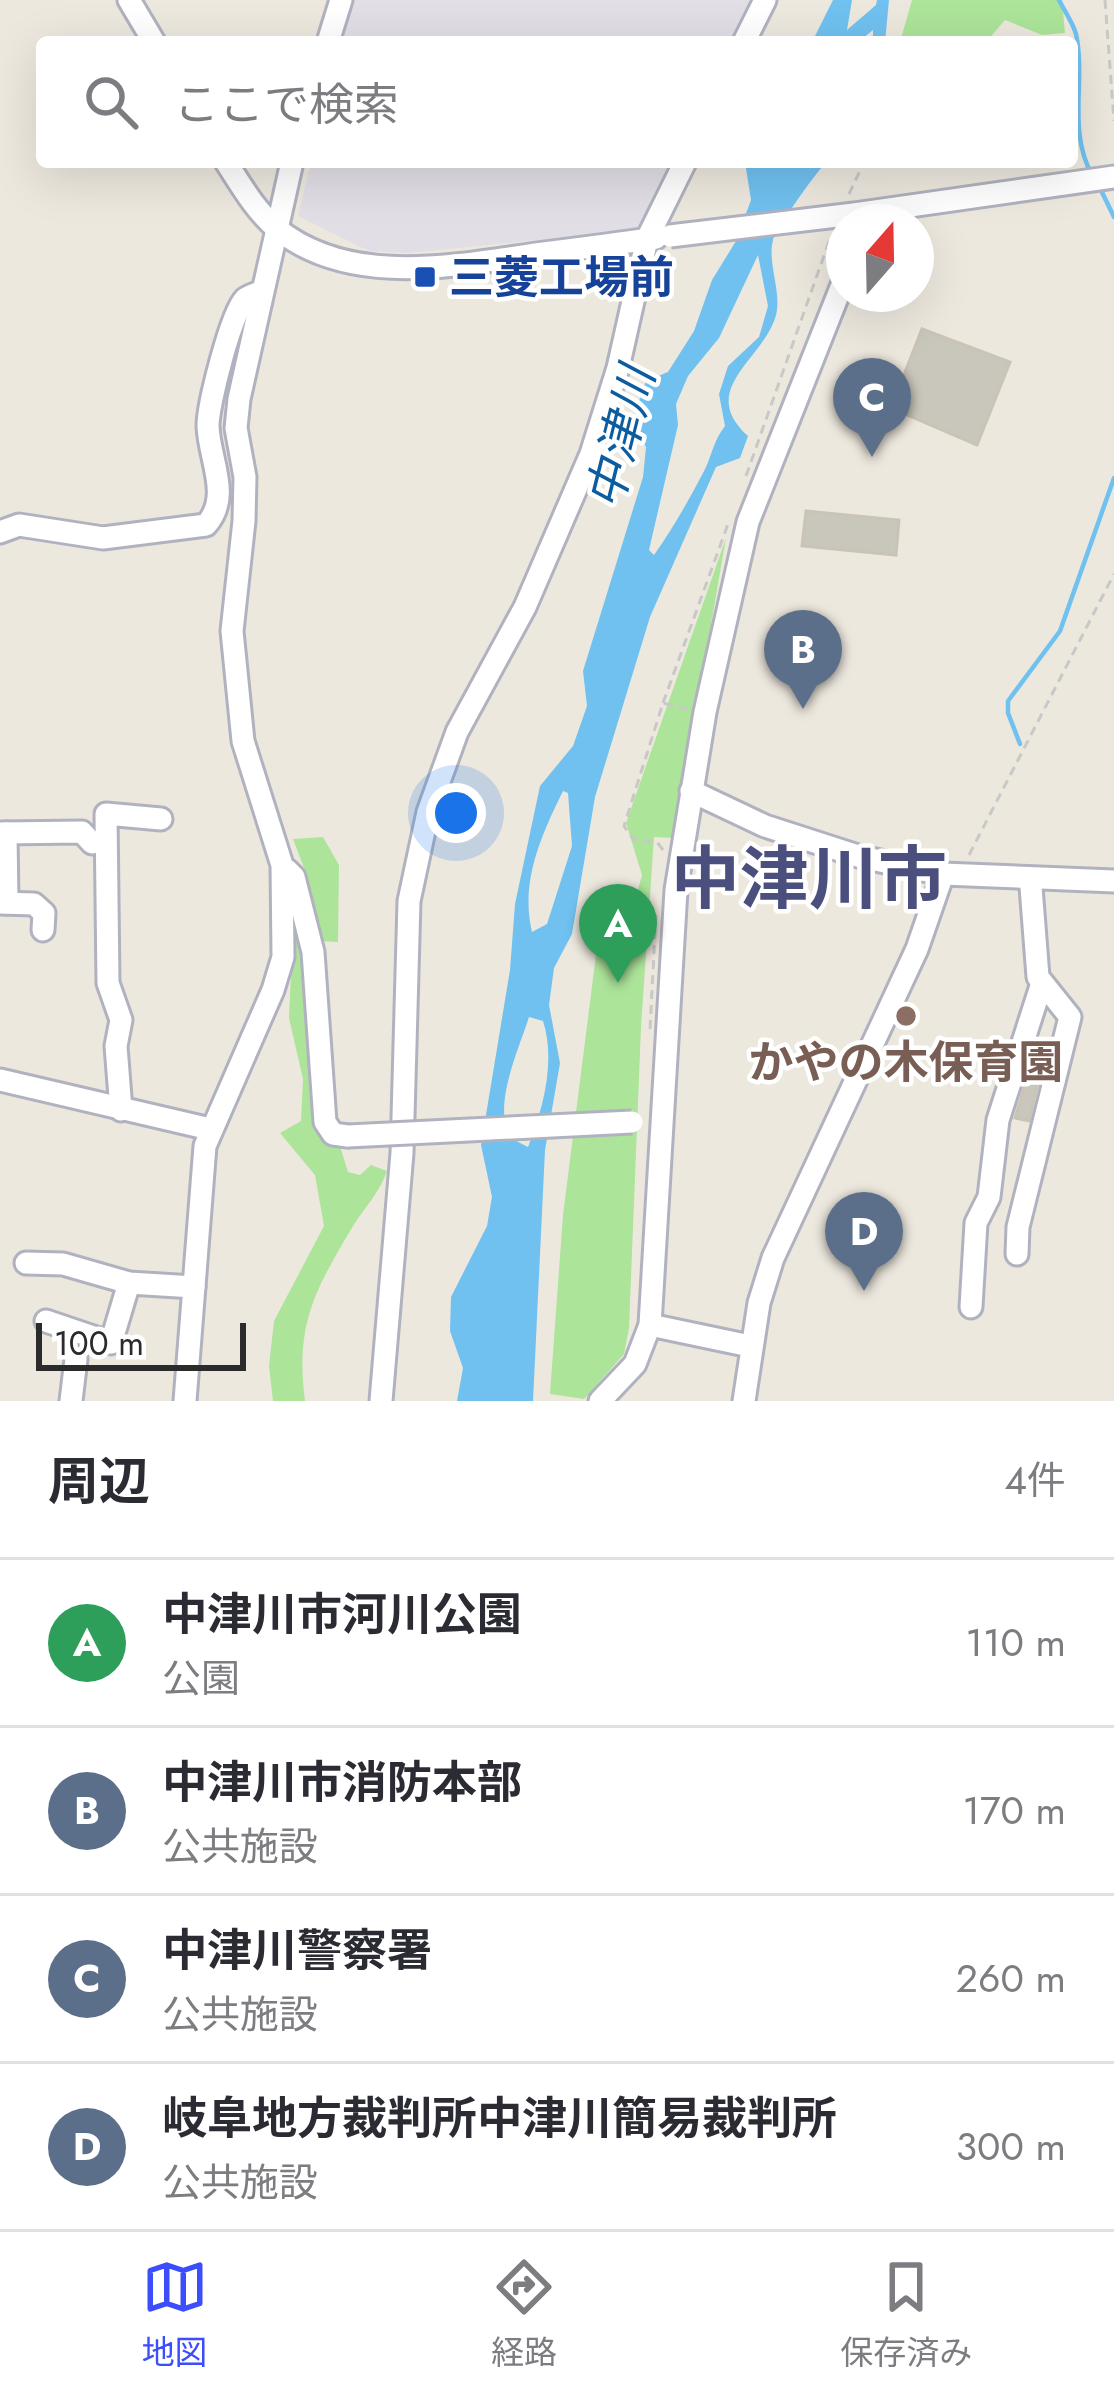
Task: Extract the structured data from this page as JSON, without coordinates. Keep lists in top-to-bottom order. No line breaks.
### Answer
{"districts":["中津川市"],"water":["中津川"],"places":{"transit":["三菱工場前"],"other":["かやの木保育園"]},"scale_bar":"100 m","north":"top","page":{"search":"ここで検索","pins":["C","B","A","D"],"scale":"100 m","heading":["周辺","4件"],"list":[{"mark":"A","name":"中津川市河川公園","note":"公園","value":"110 m"},{"mark":"B","name":"中津川市消防本部","note":"公共施設","value":"170 m"},{"mark":"C","name":"中津川警察署","note":"公共施設","value":"260 m"},{"mark":"D","name":"岐阜地方裁判所中津川簡易裁判所","note":"公共施設","value":"300 m"}],"nav":["地図","経路","保存済み"]}}
